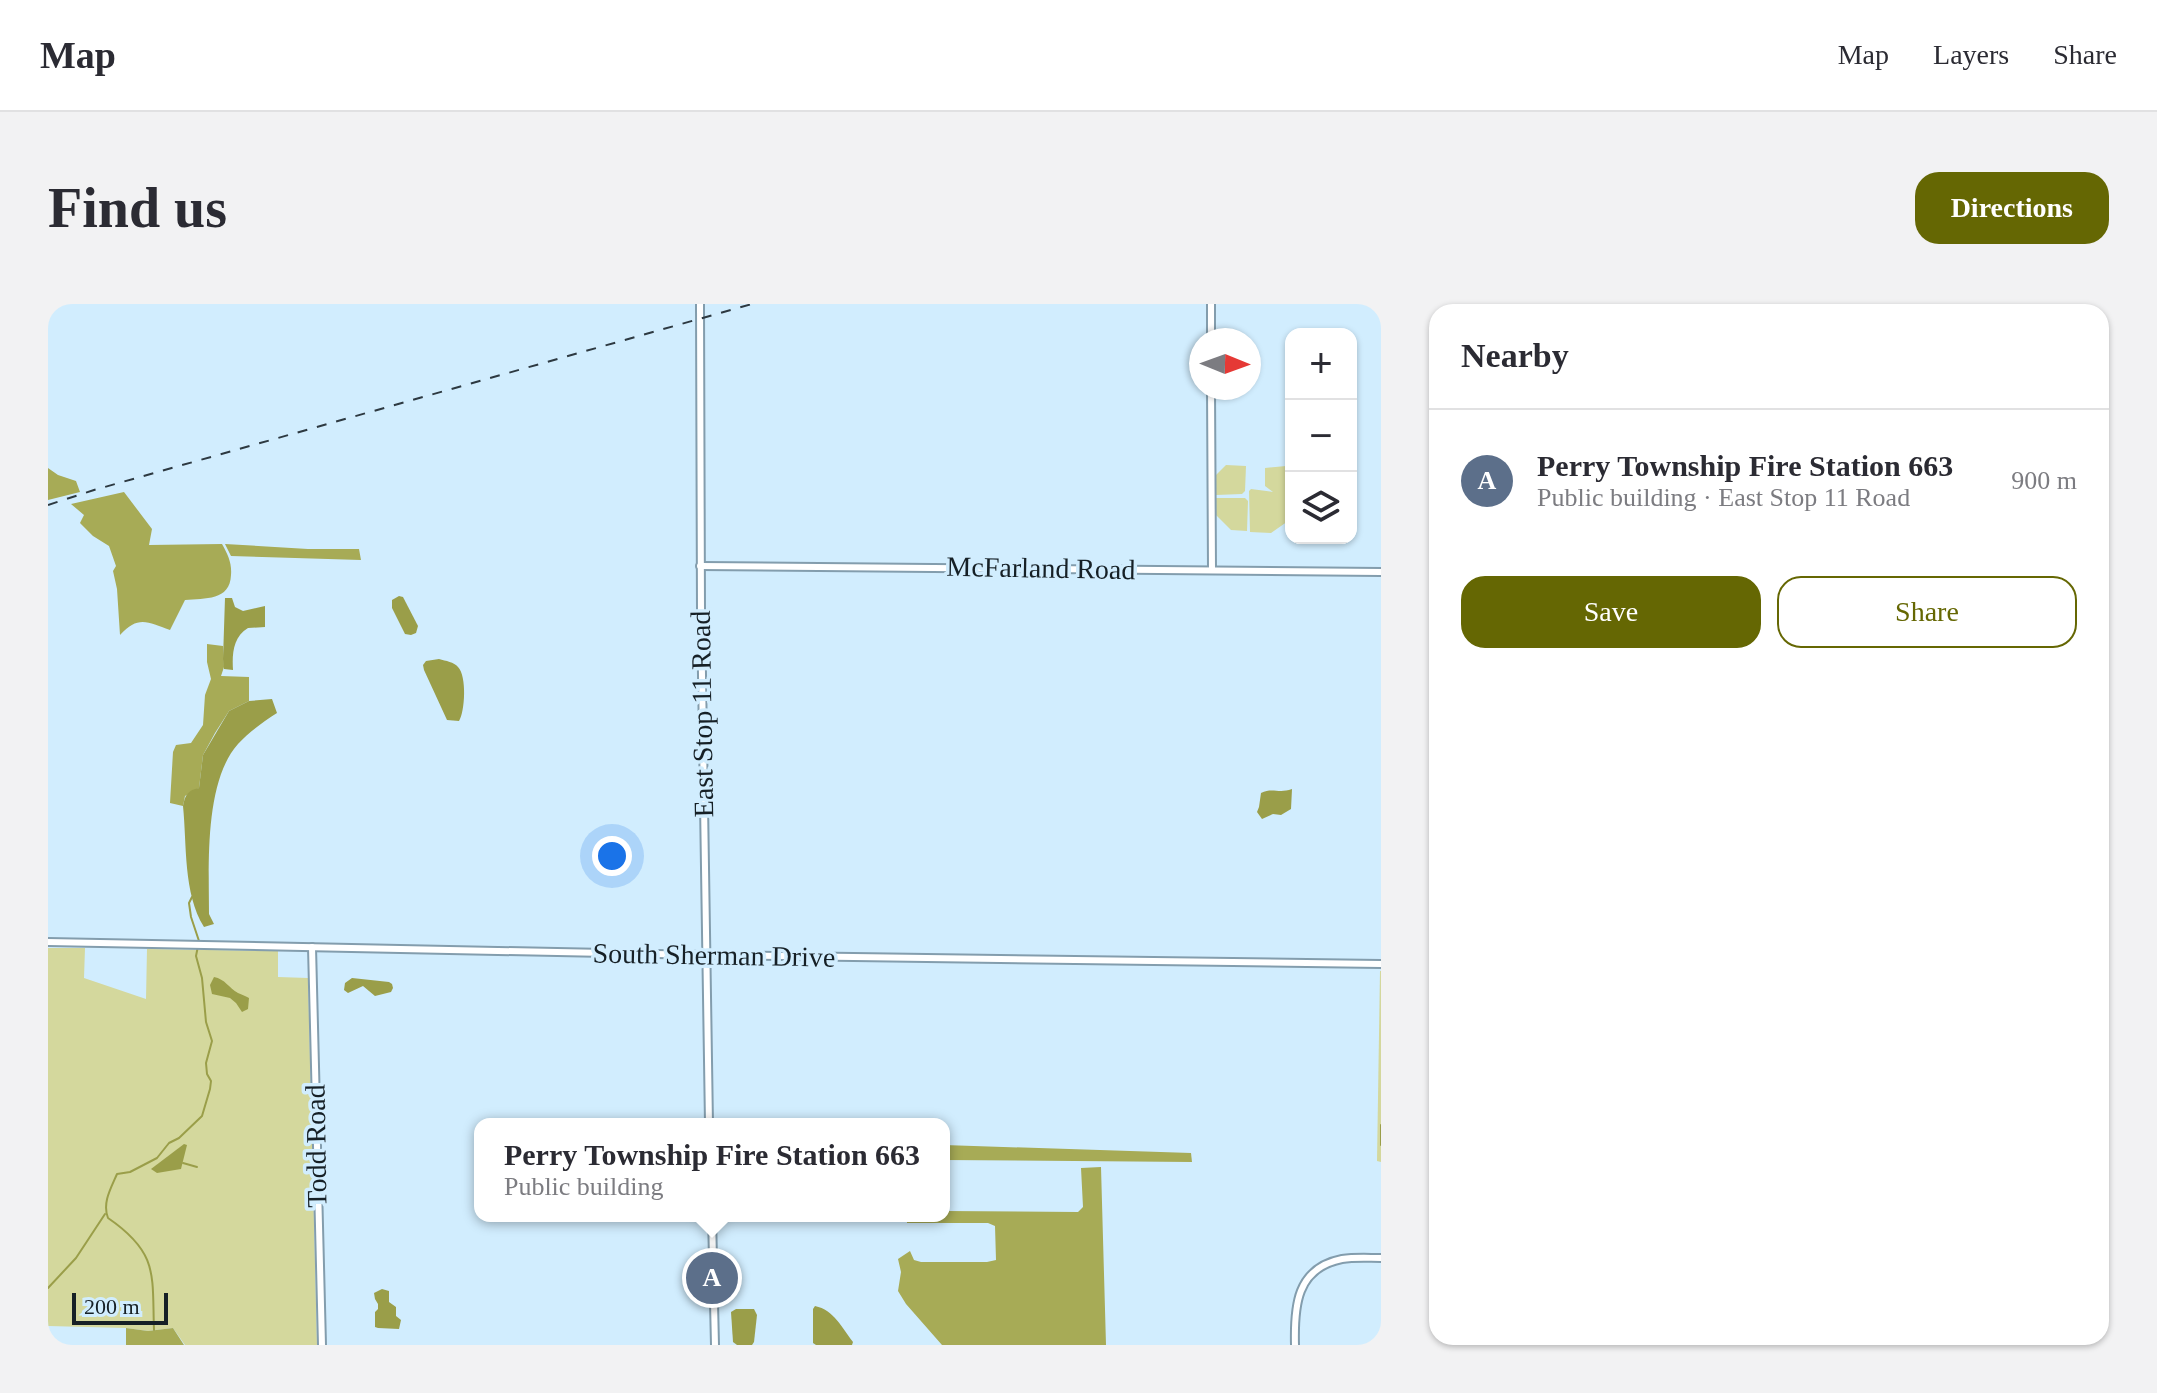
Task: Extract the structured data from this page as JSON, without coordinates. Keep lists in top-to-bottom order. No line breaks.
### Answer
{"streets":{"street":["McFarland Road","East Stop 11 Road","South Sherman Drive","Todd Road"]},"crossings":[["McFarland Road","East Stop 11 Road"],["East Stop 11 Road","South Sherman Drive"],["South Sherman Drive","Todd Road"]],"scale_bar":"200 m","north":"right","page":{"header":"Map","nav":["Map","Layers","Share"],"buttons":["Directions",["Save","Share"]],"title":"Find us","heading":"Nearby","map_buttons":["+","−"],"list":[{"mark":"A","name":"Perry Township Fire Station 663","note":"Public building · East Stop 11 Road","value":"900 m"}],"popup":["Perry Township Fire Station 663","Public building"],"pins":"A","scale":"200 m"}}
